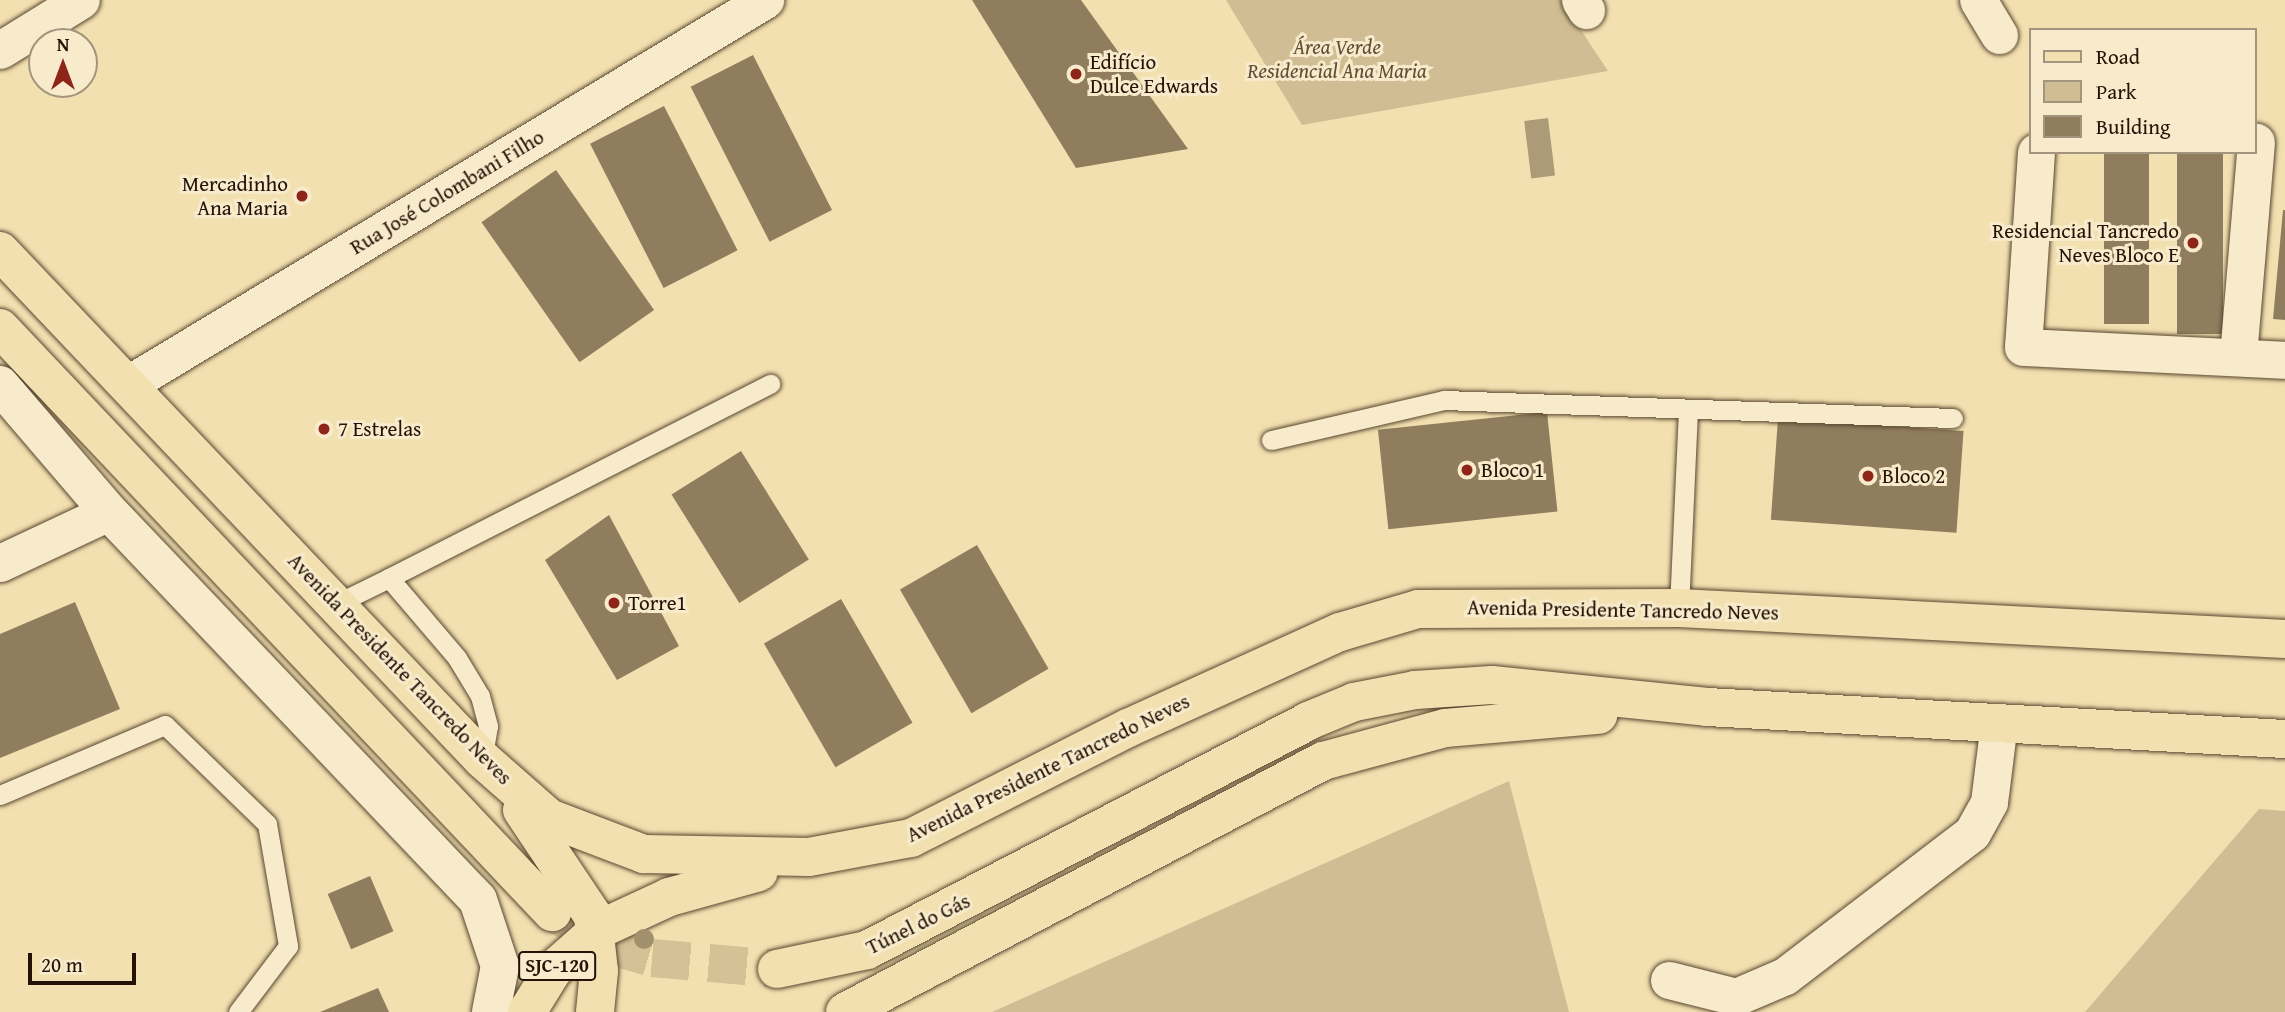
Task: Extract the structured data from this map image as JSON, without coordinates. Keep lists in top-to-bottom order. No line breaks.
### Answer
{"streets":{"main road":["Avenida Presidente Tancredo Neves","Túnel do Gás","SJC-120"],"street":["Rua José Colombani Filho"]},"crossings":[["Rua José Colombani Filho","Avenida Presidente Tancredo Neves"]],"parks":["Área Verde Residencial Ana Maria"],"places":["Edifício Dulce Edwards","Mercadinho Ana Maria","Residencial Tancredo Neves Bloco E","7 Estrelas","Bloco 1","Bloco 2","Torre1"],"legend":["Road","Park","Building"],"scale_bar":"20 m","north":"top"}
